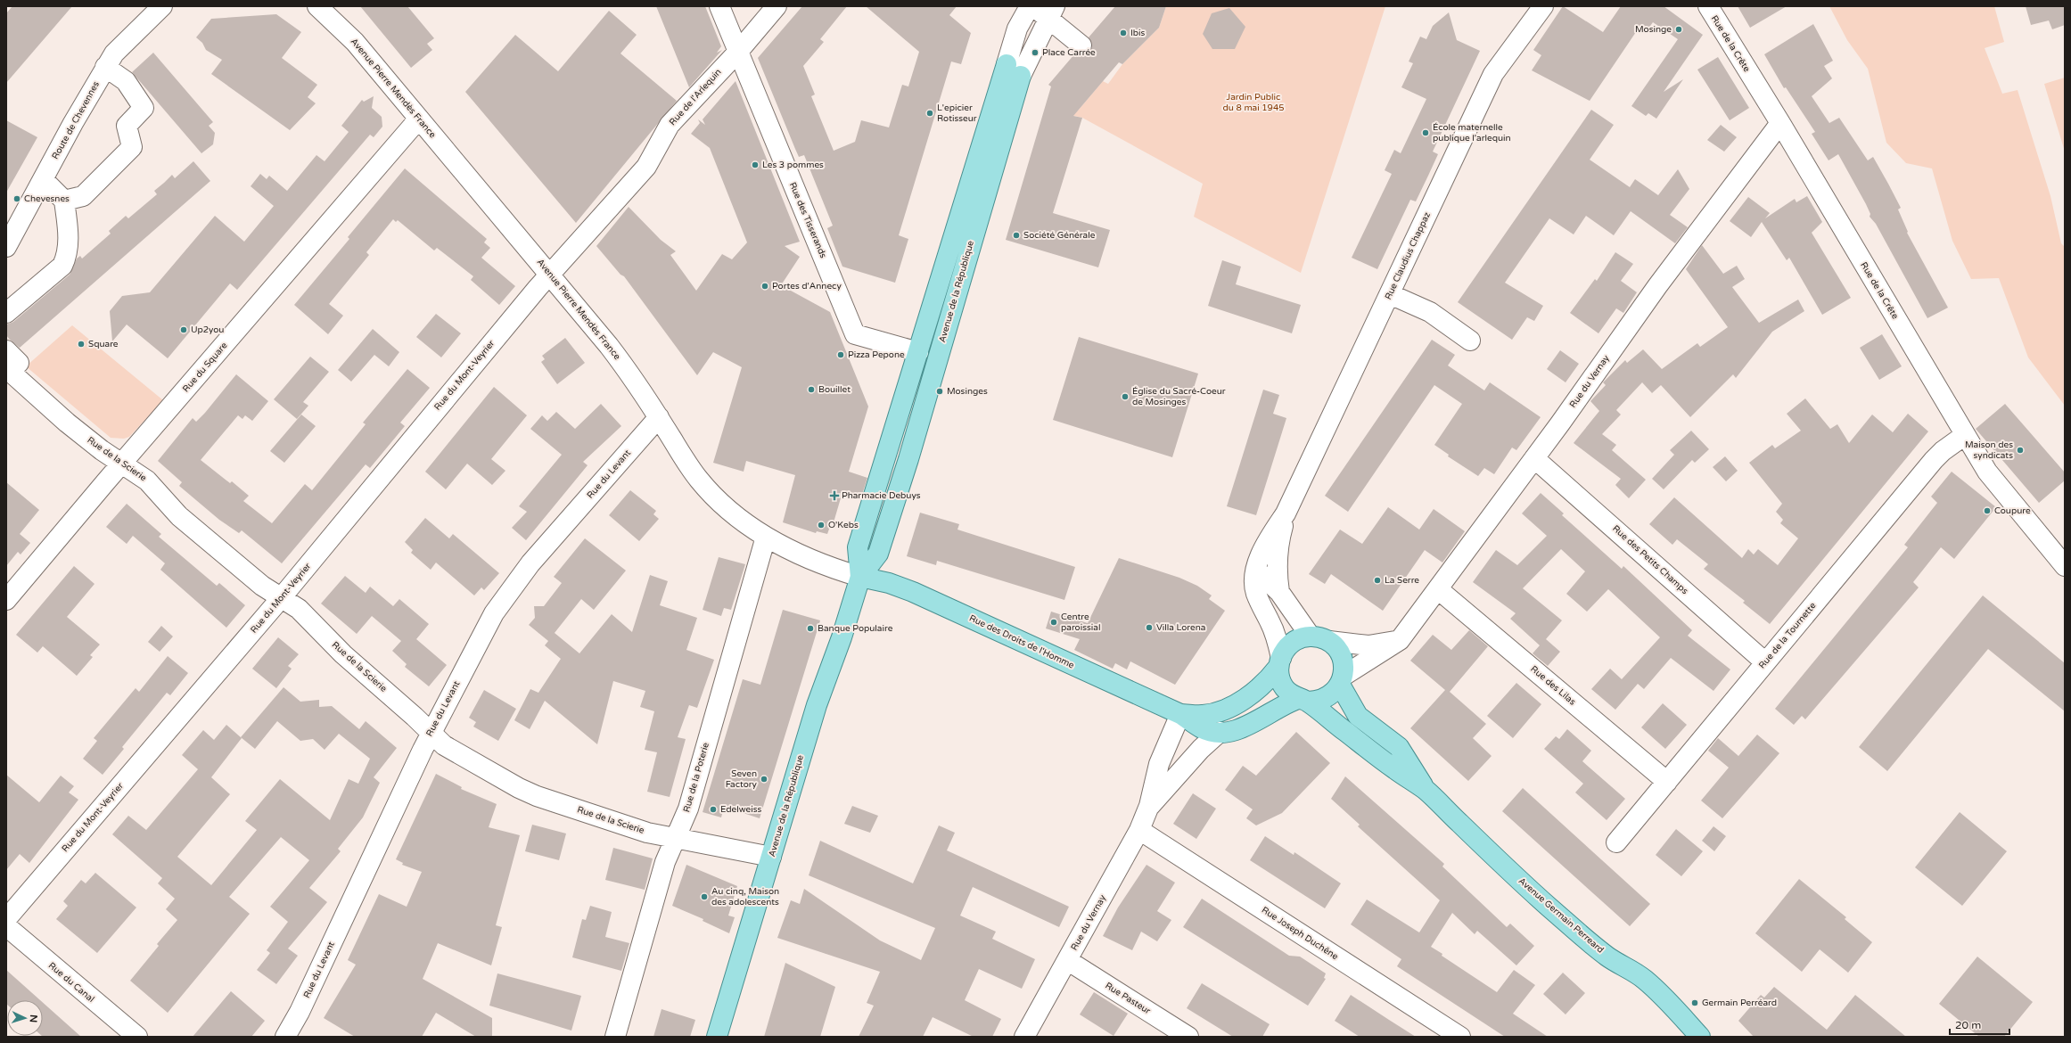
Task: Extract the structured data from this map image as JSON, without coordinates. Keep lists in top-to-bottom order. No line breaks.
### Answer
{"streets":{"main road":["Avenue de la République","Rue des Droits de l'Homme","Avenue Germain Perreard"],"street":["Rue de la Crête","Avenue Pierre Mendès France","Rue de l'Arlequin","Route de Chevennes","Rue des Tisserands","Rue Claudius Chappaz","Rue du Square","Rue du Mont-Veyrier","Rue du Vernay","Rue de la Scierie","Rue du Levant","Rue des Petits Champs","Rue de la Tournette","Rue des Lilas","Rue de la Poterie","Rue Joseph Duchêne","Rue du Canal","Rue Pasteur"]},"crossings":[["Rue de la Crête","Rue du Vernay"],["Rue de la Crête","Rue de la Tournette"],["Avenue Pierre Mendès France","Rue de l'Arlequin"],["Avenue Pierre Mendès France","Avenue de la République"],["Avenue Pierre Mendès France","Rue du Square"],["Avenue Pierre Mendès France","Rue du Mont-Veyrier"],["Avenue Pierre Mendès France","Rue du Levant"],["Avenue Pierre Mendès France","Rue des Droits de l'Homme"],["Avenue Pierre Mendès France","Rue de la Poterie"],["Rue de l'Arlequin","Rue des Tisserands"],["Rue de l'Arlequin","Rue du Mont-Veyrier"],["Rue des Tisserands","Avenue de la République"],["Avenue de la République","Rue de la Scierie"],["Avenue de la République","Rue des Droits de l'Homme"],["Rue du Square","Rue de la Scierie"],["Rue du Mont-Veyrier","Rue de la Scierie"],["Rue du Vernay","Rue des Petits Champs"],["Rue du Vernay","Rue des Droits de l'Homme"],["Rue du Vernay","Rue des Lilas"],["Rue du Vernay","Avenue Germain Perreard"],["Rue du Vernay","Rue Joseph Duchêne"],["Rue du Vernay","Rue Pasteur"],["Rue de la Scierie","Rue du Levant"],["Rue de la Scierie","Rue de la Poterie"],["Rue des Petits Champs","Rue de la Tournette"],["Rue de la Tournette","Rue des Lilas"],["Rue des Droits de l'Homme","Avenue Germain Perreard"]],"parks":["Jardin Public du 8 mai 1945"],"places":{"other":["Mosinge","Ibis","Place Carrée","L'epicier Rotisseur","École maternelle publique l'arlequin","Les 3 pommes","Chevesnes","Société Générale","Portes d'Annecy","Up2you","Square","Pizza Pepone","Bouillet","Mosinges","Église du Sacré-Coeur de Mosinges","Maison des syndicats","Coupure","O'Kebs","La Serre","Centre paroissial","Villa Lorena","Banque Populaire","Seven Factory","Edelweiss","Au cinq, Maison des adolescents","Germain Perréard"],"health":["Pharmacie Debuys"]},"scale_bar":"20 m","north":"right"}
